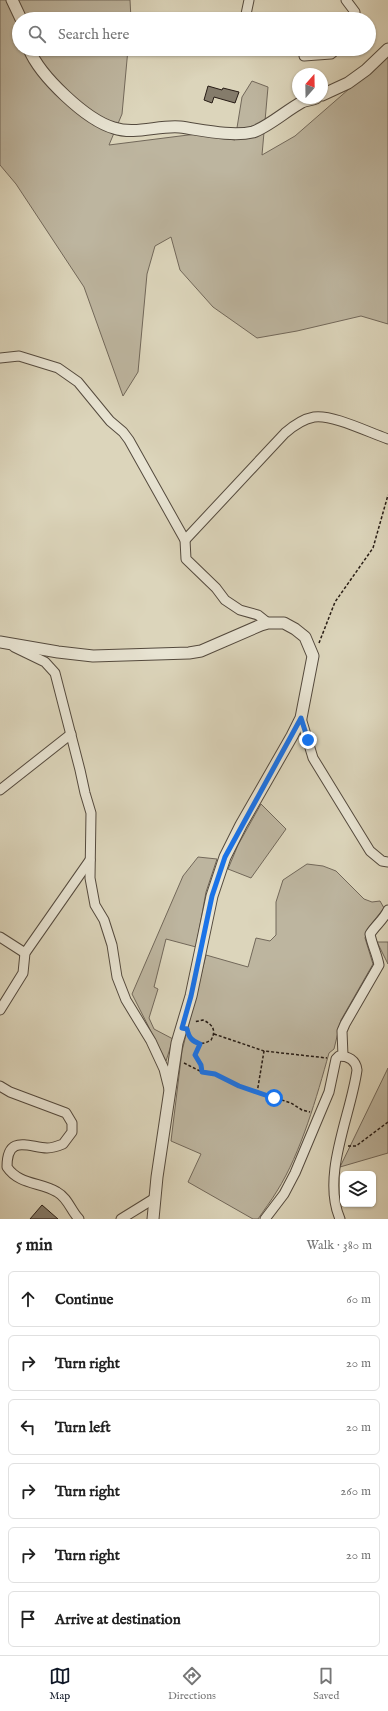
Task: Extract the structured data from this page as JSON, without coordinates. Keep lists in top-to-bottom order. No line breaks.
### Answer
{"north":"top","page":{"search":"Search here","heading":["5 min","Walk · 380 m"],"list":[["Continue","60 m"],["Turn right","20 m"],["Turn left","20 m"],["Turn right","260 m"],["Turn right","20 m"],"Arrive at destination"],"nav":["Map","Directions","Saved"]}}
